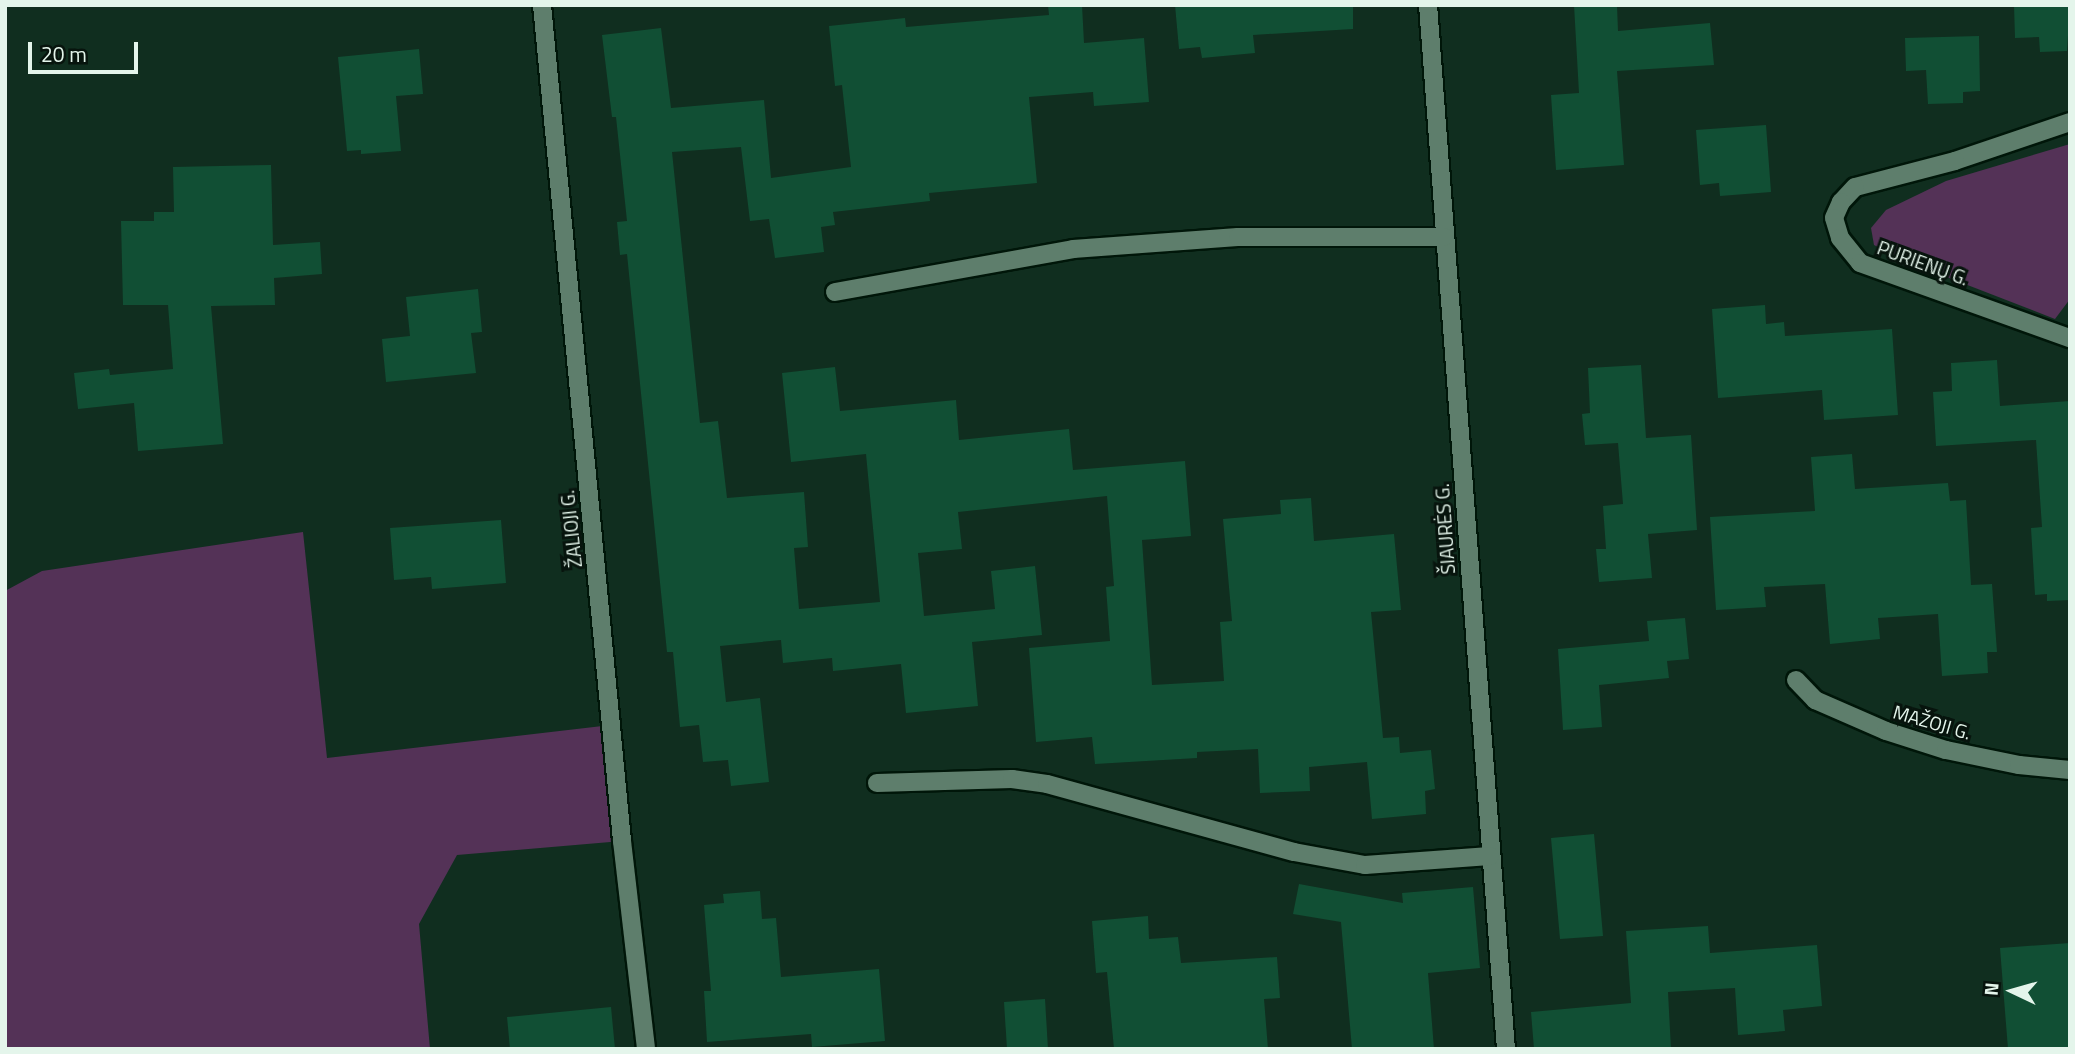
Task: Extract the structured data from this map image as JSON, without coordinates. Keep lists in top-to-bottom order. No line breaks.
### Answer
{"streets":{"street":["PURIENŲ G.","ŽALIOJI G.","ŠIAURĖS G.","MAŽOJI G."]},"scale_bar":"20 m","north":"left"}
